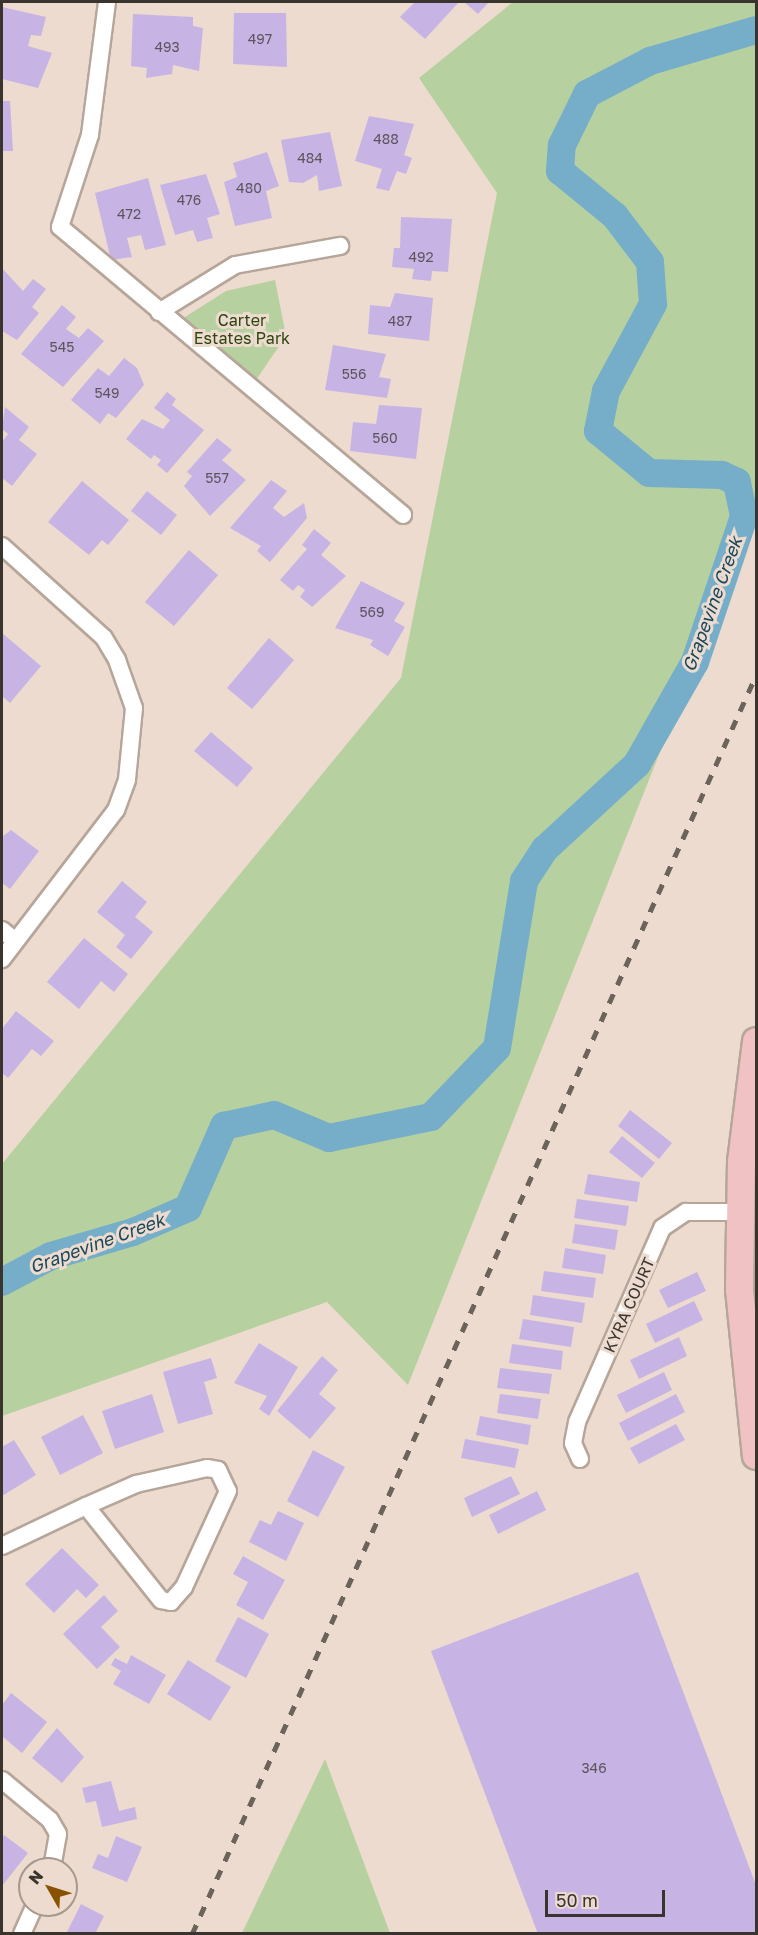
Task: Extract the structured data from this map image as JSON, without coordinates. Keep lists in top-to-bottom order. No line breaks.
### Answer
{"streets":{"street":["KYRA COURT"]},"water":["Grapevine Creek"],"parks":["Carter Estates Park"],"house_numbers":["497","493","488","484","480","476","472","492","487","545","556","549","560","557","569","346"],"scale_bar":"50 m","north":"top left"}
